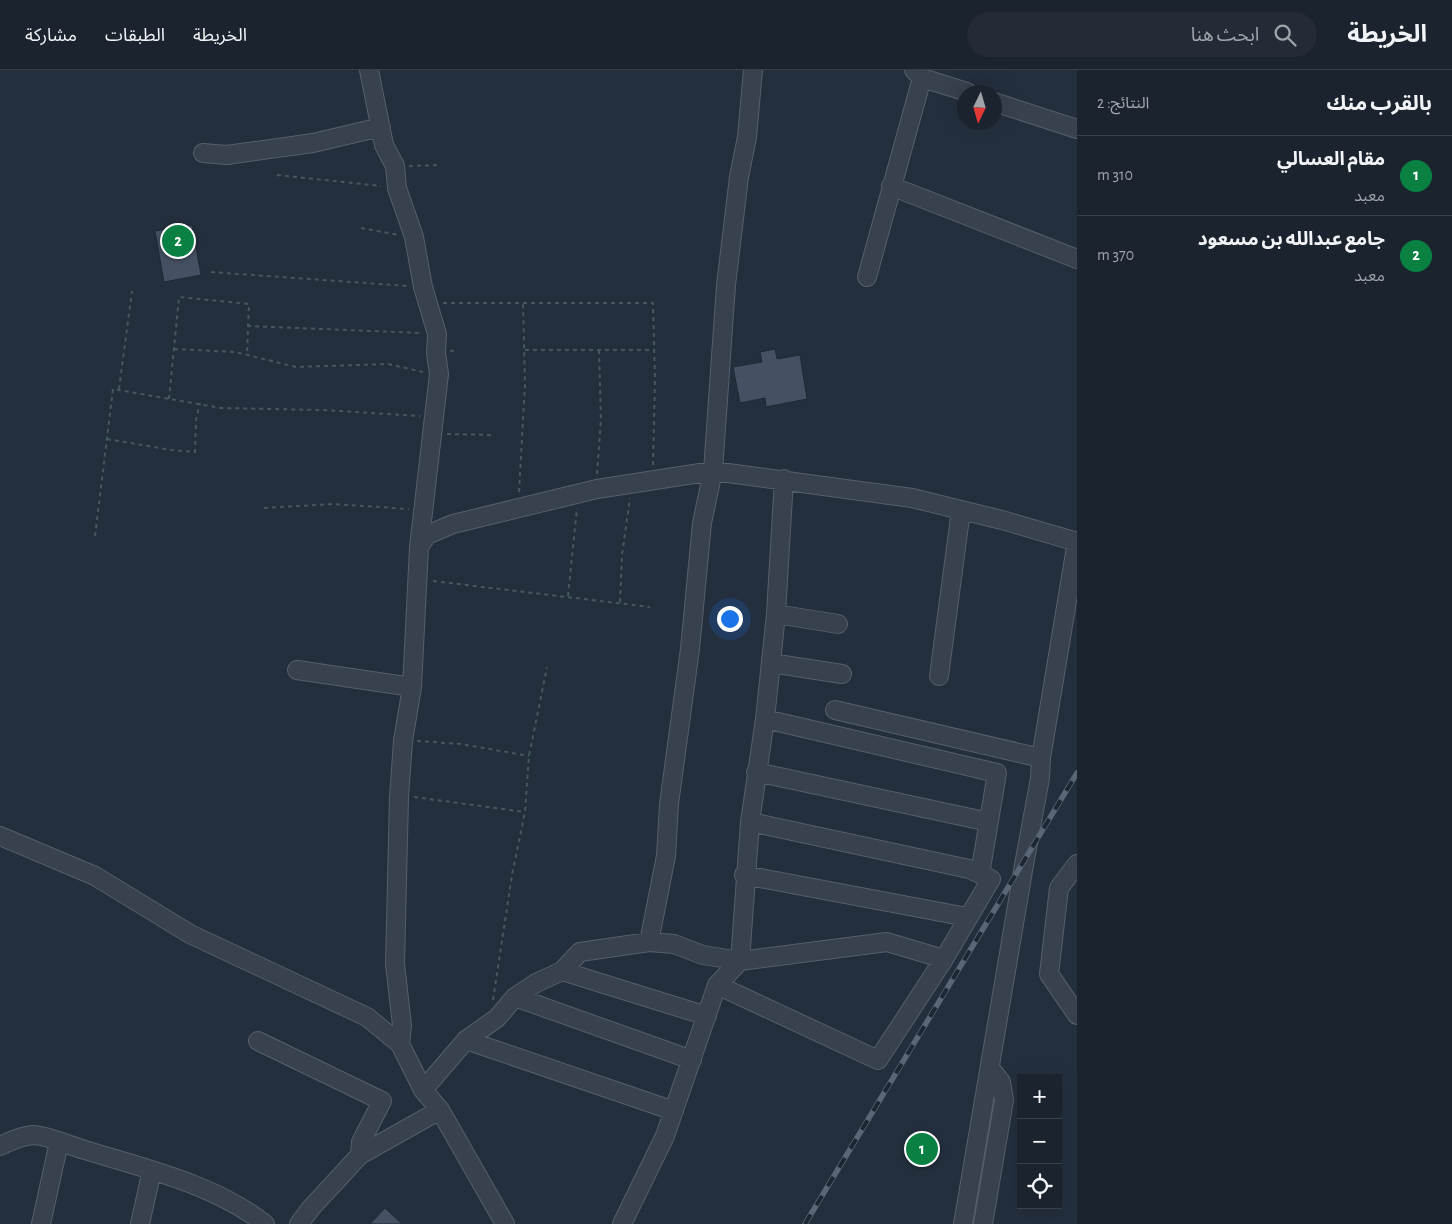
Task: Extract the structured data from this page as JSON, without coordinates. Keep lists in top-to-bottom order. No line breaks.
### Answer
{"north":"bottom","page":{"header":"الخريطة","search":"ابحث هنا","nav":["الخريطة","الطبقات","مشاركة"],"heading":["بالقرب منك","النتائج: 2"],"list":[{"mark":"1","name":"مقام العسالي","note":"معبد","value":"310 m"},{"mark":"2","name":"جامع عبدالله بن مسعود","note":"معبد","value":"370 m"}],"pins":["2","1"],"map_buttons":["+","−"]}}
